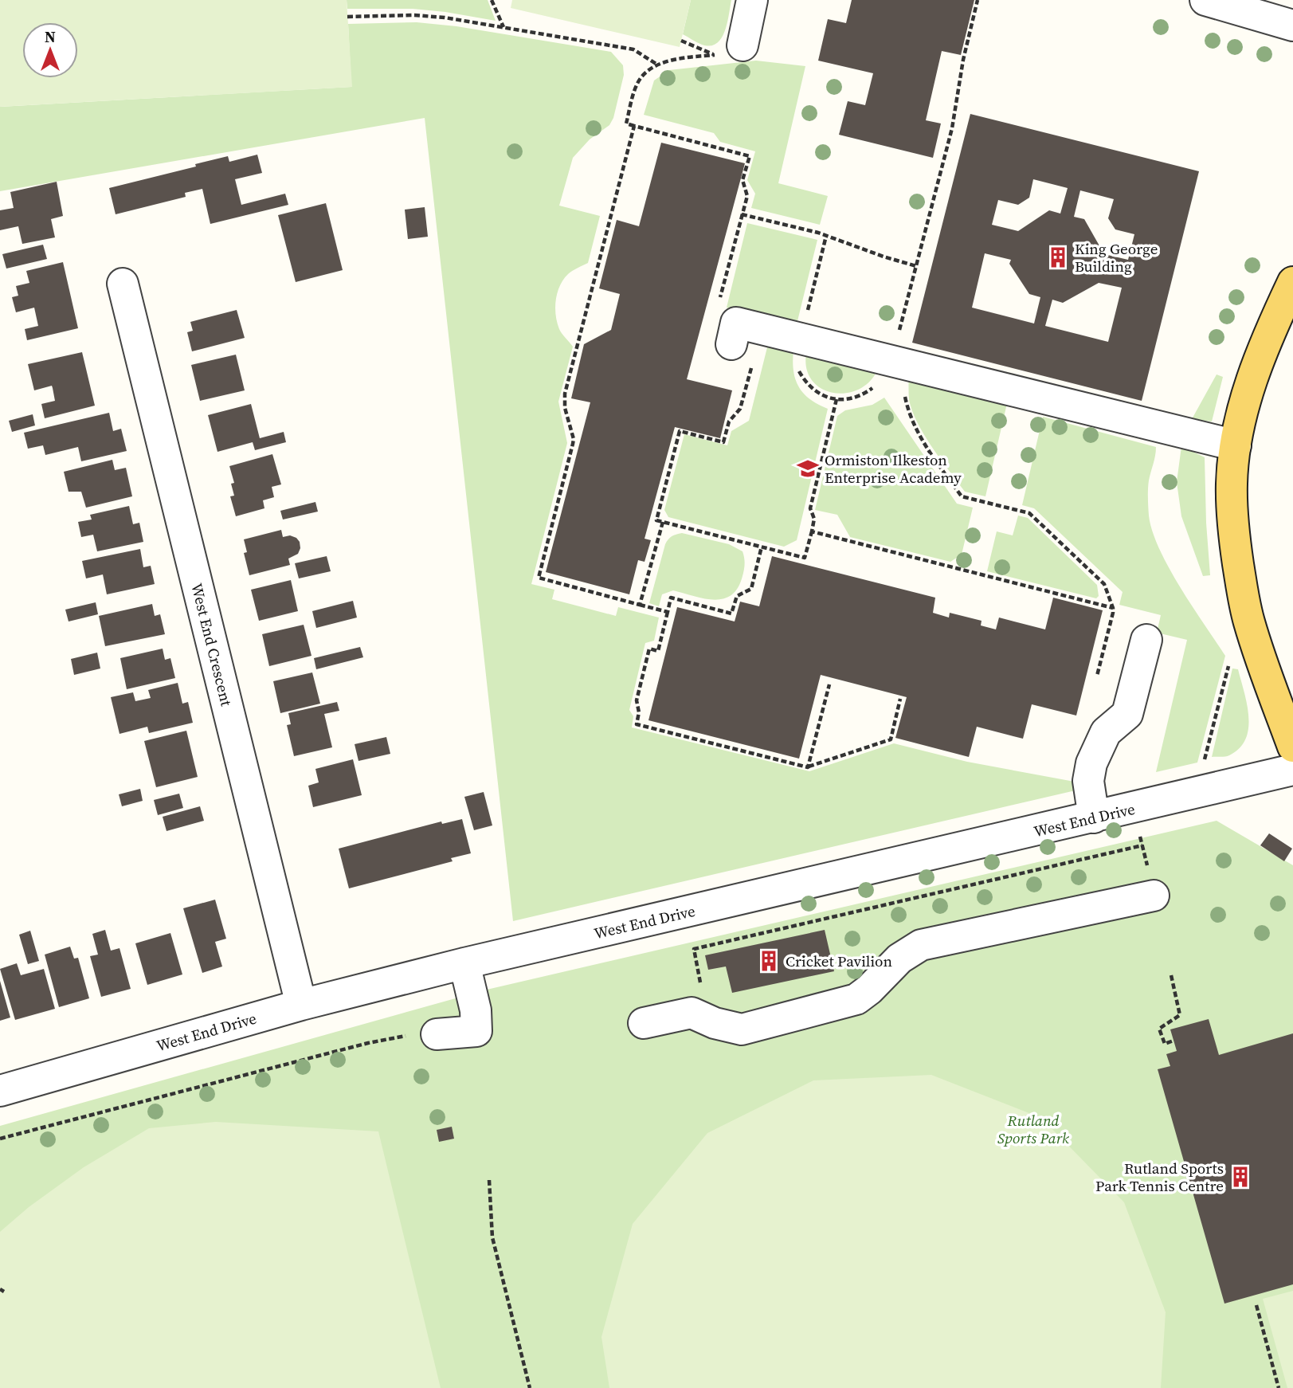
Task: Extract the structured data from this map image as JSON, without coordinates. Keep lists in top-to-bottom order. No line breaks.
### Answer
{"streets":{"street":["West End Crescent","West End Drive"]},"crossings":[["West End Crescent","West End Drive"]],"parks":["Rutland Sports Park"],"places":{"building":["King George Building","Cricket Pavilion","Rutland Sports Park Tennis Centre"],"school or university":["Ormiston Ilkeston Enterprise Academy"]},"north":"top"}
